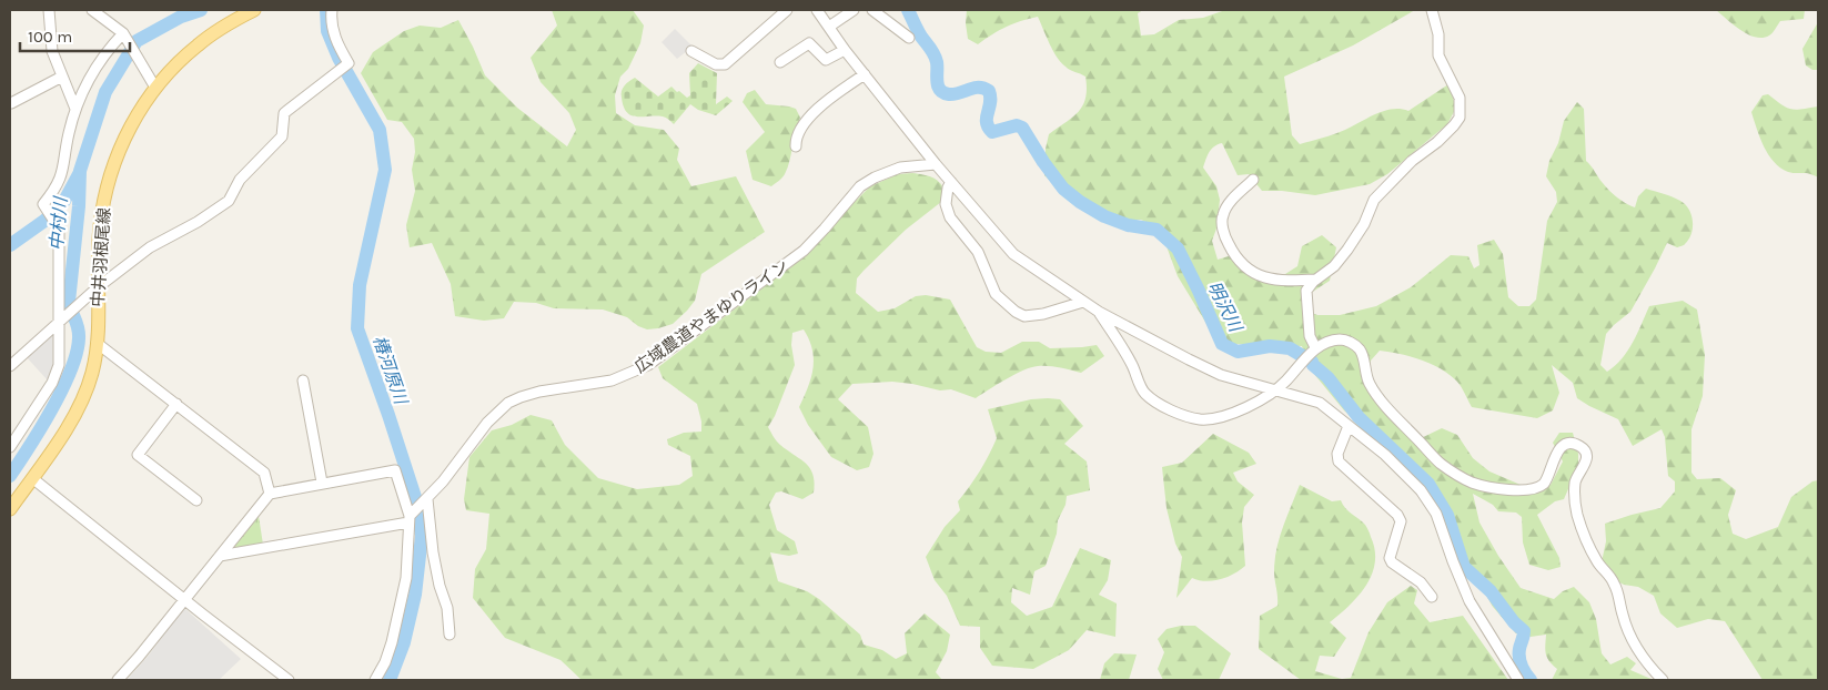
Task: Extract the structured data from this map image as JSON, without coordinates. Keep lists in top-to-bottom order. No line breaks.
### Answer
{"streets":{"main road":["中井羽根尾線"],"street":["広域農道やまゆりライン"]},"water":["中村川","明沢川","椿河原川"],"scale_bar":"100 m"}
